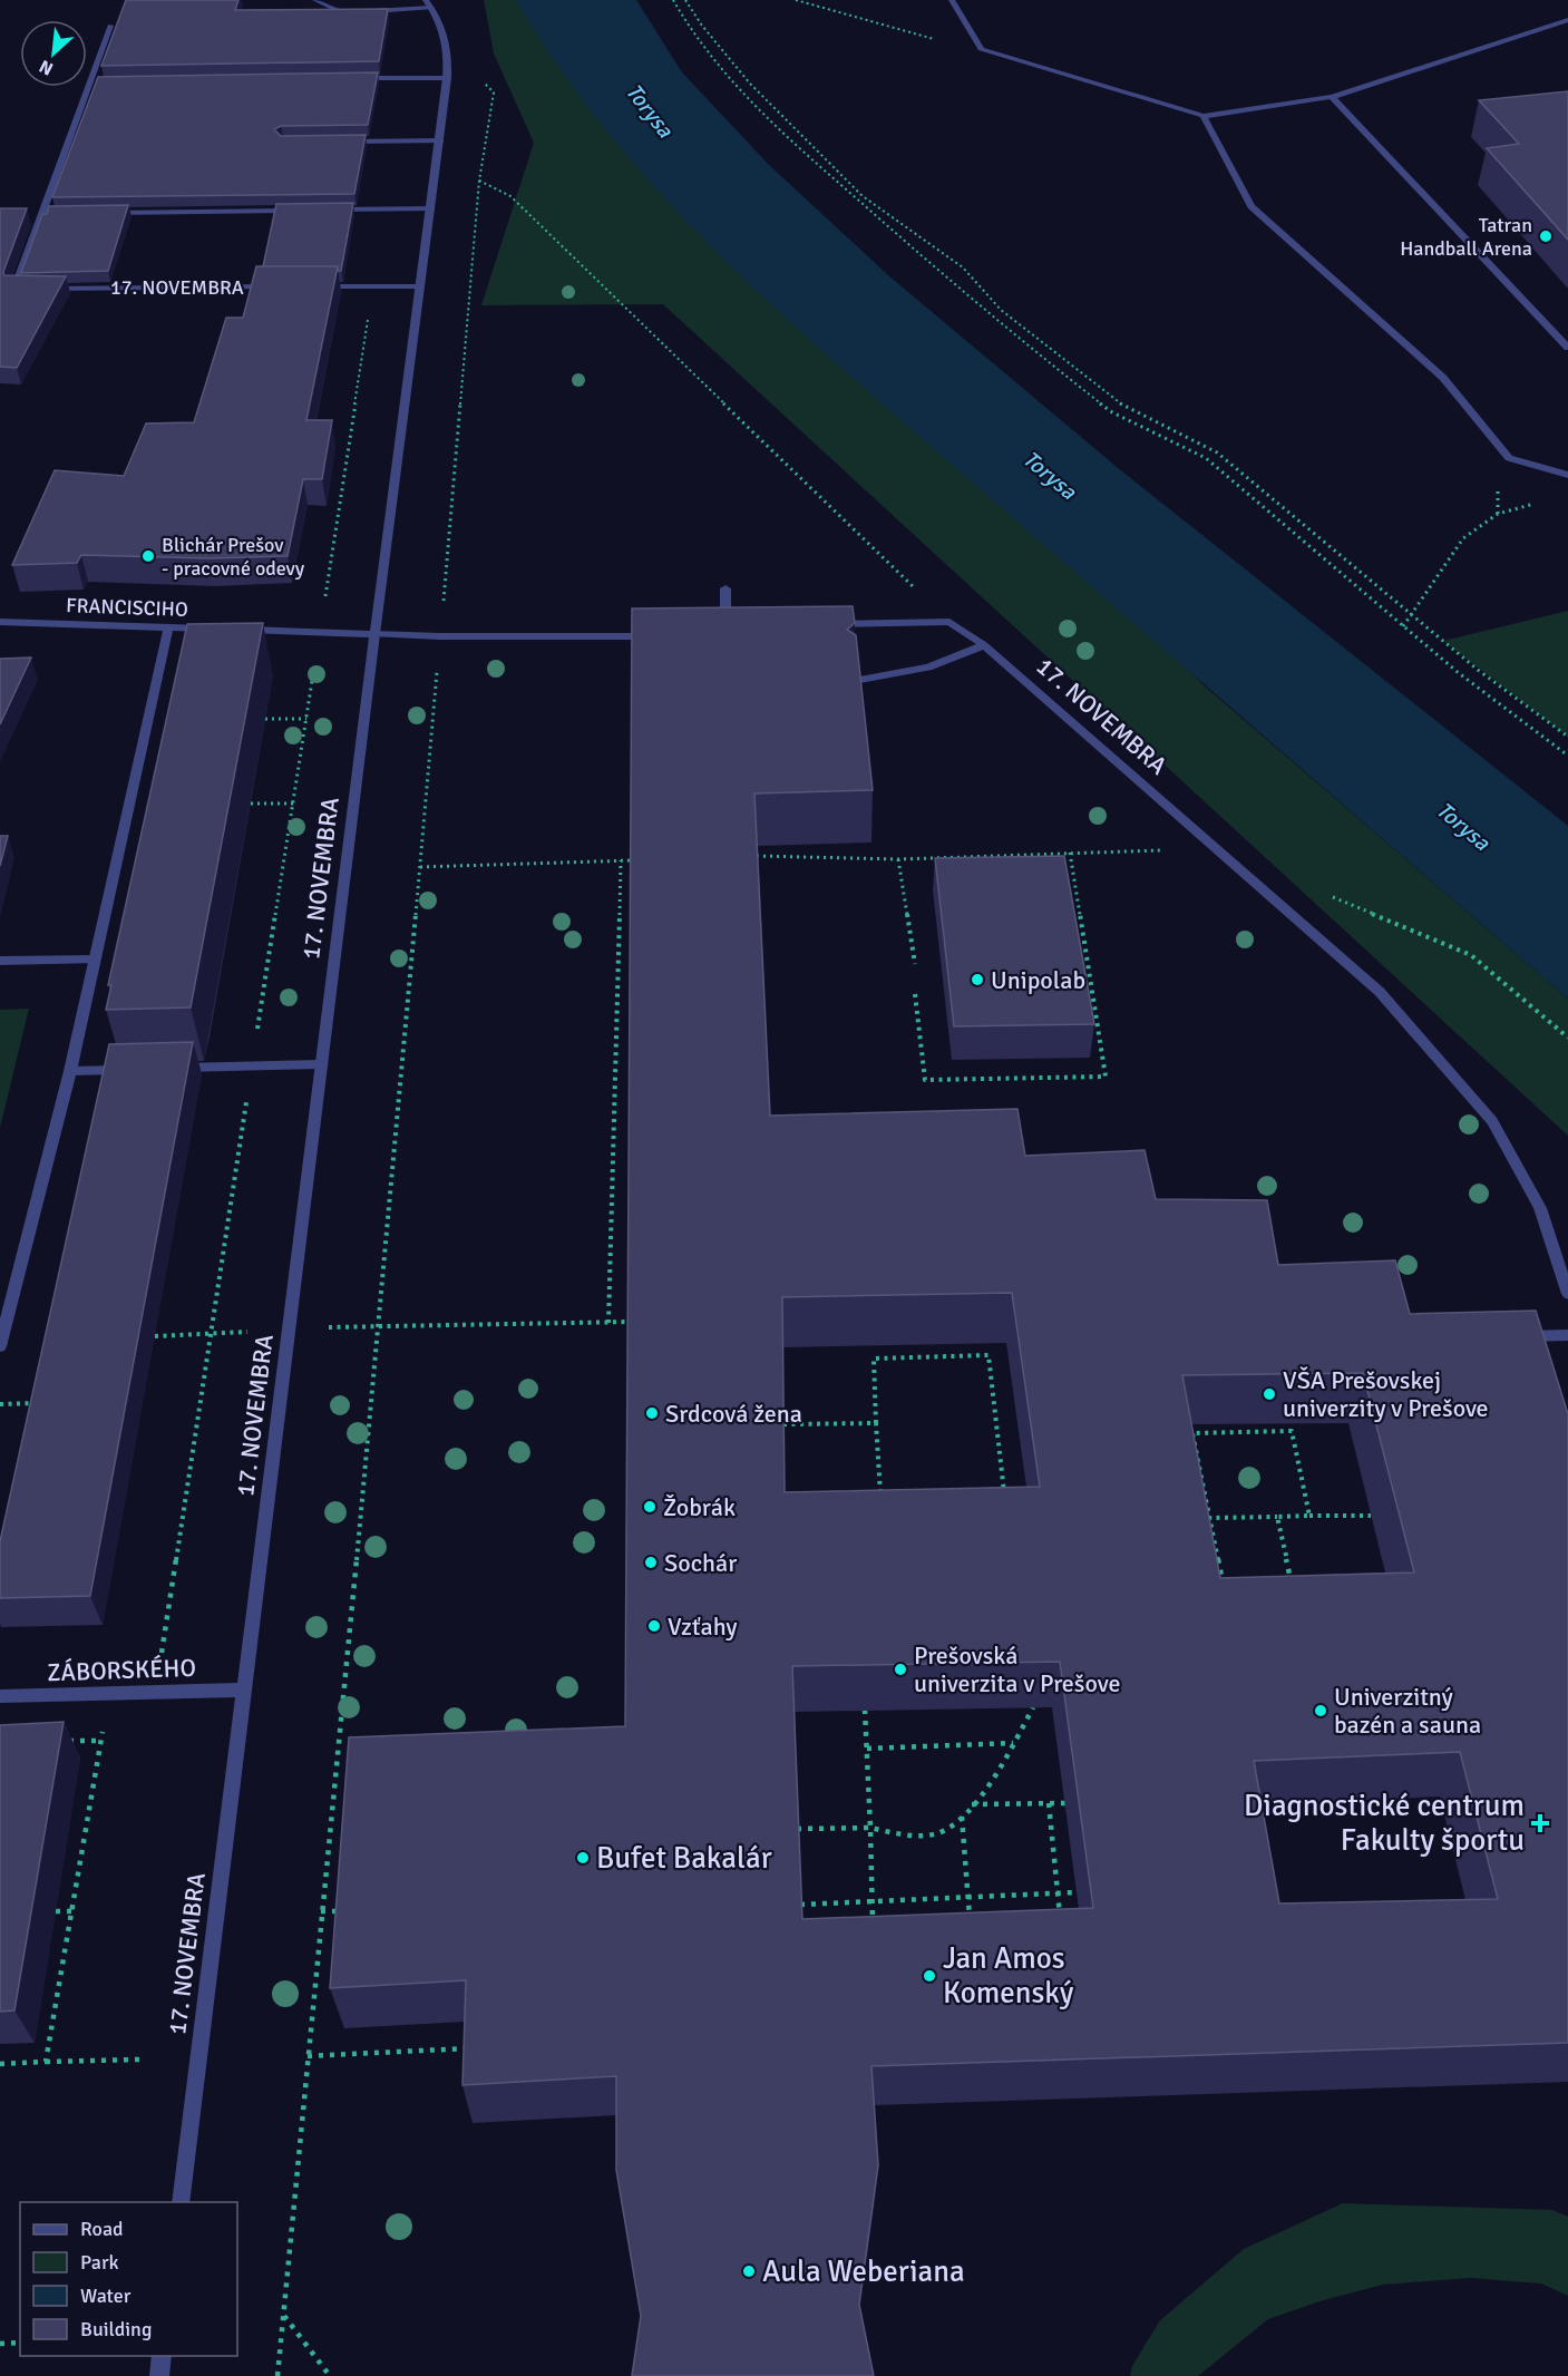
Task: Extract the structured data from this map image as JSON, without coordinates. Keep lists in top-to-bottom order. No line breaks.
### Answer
{"streets":{"street":["17. NOVEMBRA","FRANCISCIHO","ZÁBORSKÉHO"]},"crossings":[["17. NOVEMBRA","ZÁBORSKÉHO"]],"water":["Torysa"],"places":{"other":["Tatran Handball Arena","Blichár Prešov - pracovné odevy","Unipolab","VŠA Prešovskej univerzity v Prešove","Srdcová žena","Žobrák","Sochár","Vzťahy","Prešovská univerzita v Prešove","Univerzitný bazén a sauna","Bufet Bakalár","Jan Amos Komenský","Aula Weberiana"],"health":["Diagnostické centrum Fakulty športu"]},"legend":["Road","Park","Water","Building"],"north":"bottom left"}
